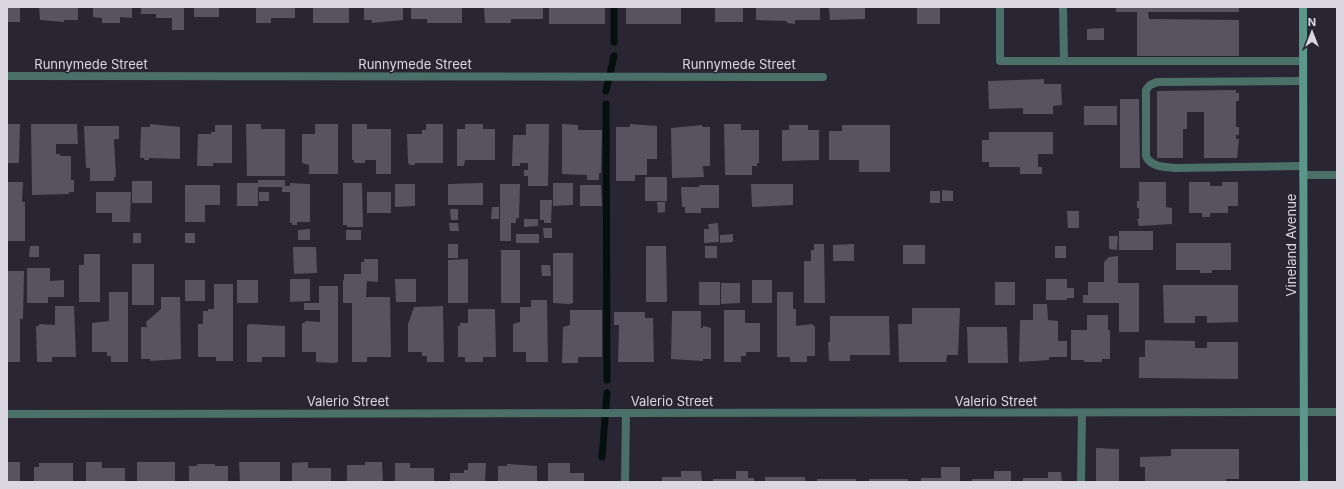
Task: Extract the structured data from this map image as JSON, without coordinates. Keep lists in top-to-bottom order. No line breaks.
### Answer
{"streets":{"main road":["Vineland Avenue"],"street":["Runnymede Street","Valerio Street"]},"crossings":[["Vineland Avenue","Valerio Street"]],"north":"top"}
